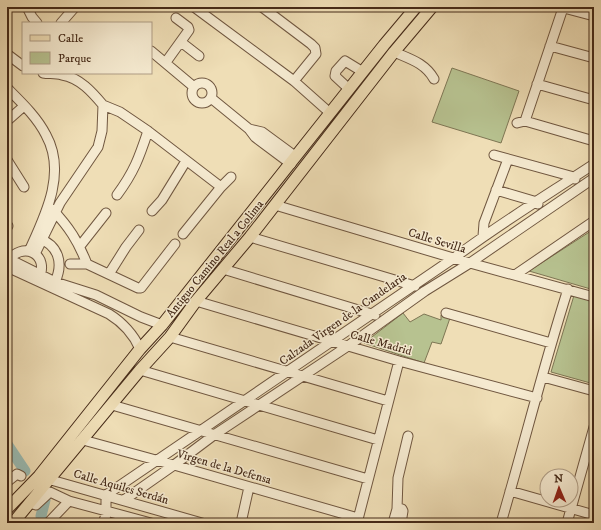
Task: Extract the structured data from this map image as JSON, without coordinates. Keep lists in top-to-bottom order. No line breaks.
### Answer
{"streets":{"main road":["Antiguo Camino Real a Colima"],"street":["Calle Sevilla","Calzada Virgen de la Candelaria","Calle Madrid","Virgen de la Defensa","Calle Aquiles Serdán"]},"crossings":[["Calle Sevilla","Antiguo Camino Real a Colima"],["Calle Sevilla","Calzada Virgen de la Candelaria"],["Antiguo Camino Real a Colima","Calle Madrid"],["Antiguo Camino Real a Colima","Virgen de la Defensa"],["Antiguo Camino Real a Colima","Calle Aquiles Serdán"],["Calzada Virgen de la Candelaria","Calle Madrid"],["Calzada Virgen de la Candelaria","Virgen de la Defensa"],["Calzada Virgen de la Candelaria","Calle Aquiles Serdán"]],"legend":["Calle","Parque"],"north":"top"}
